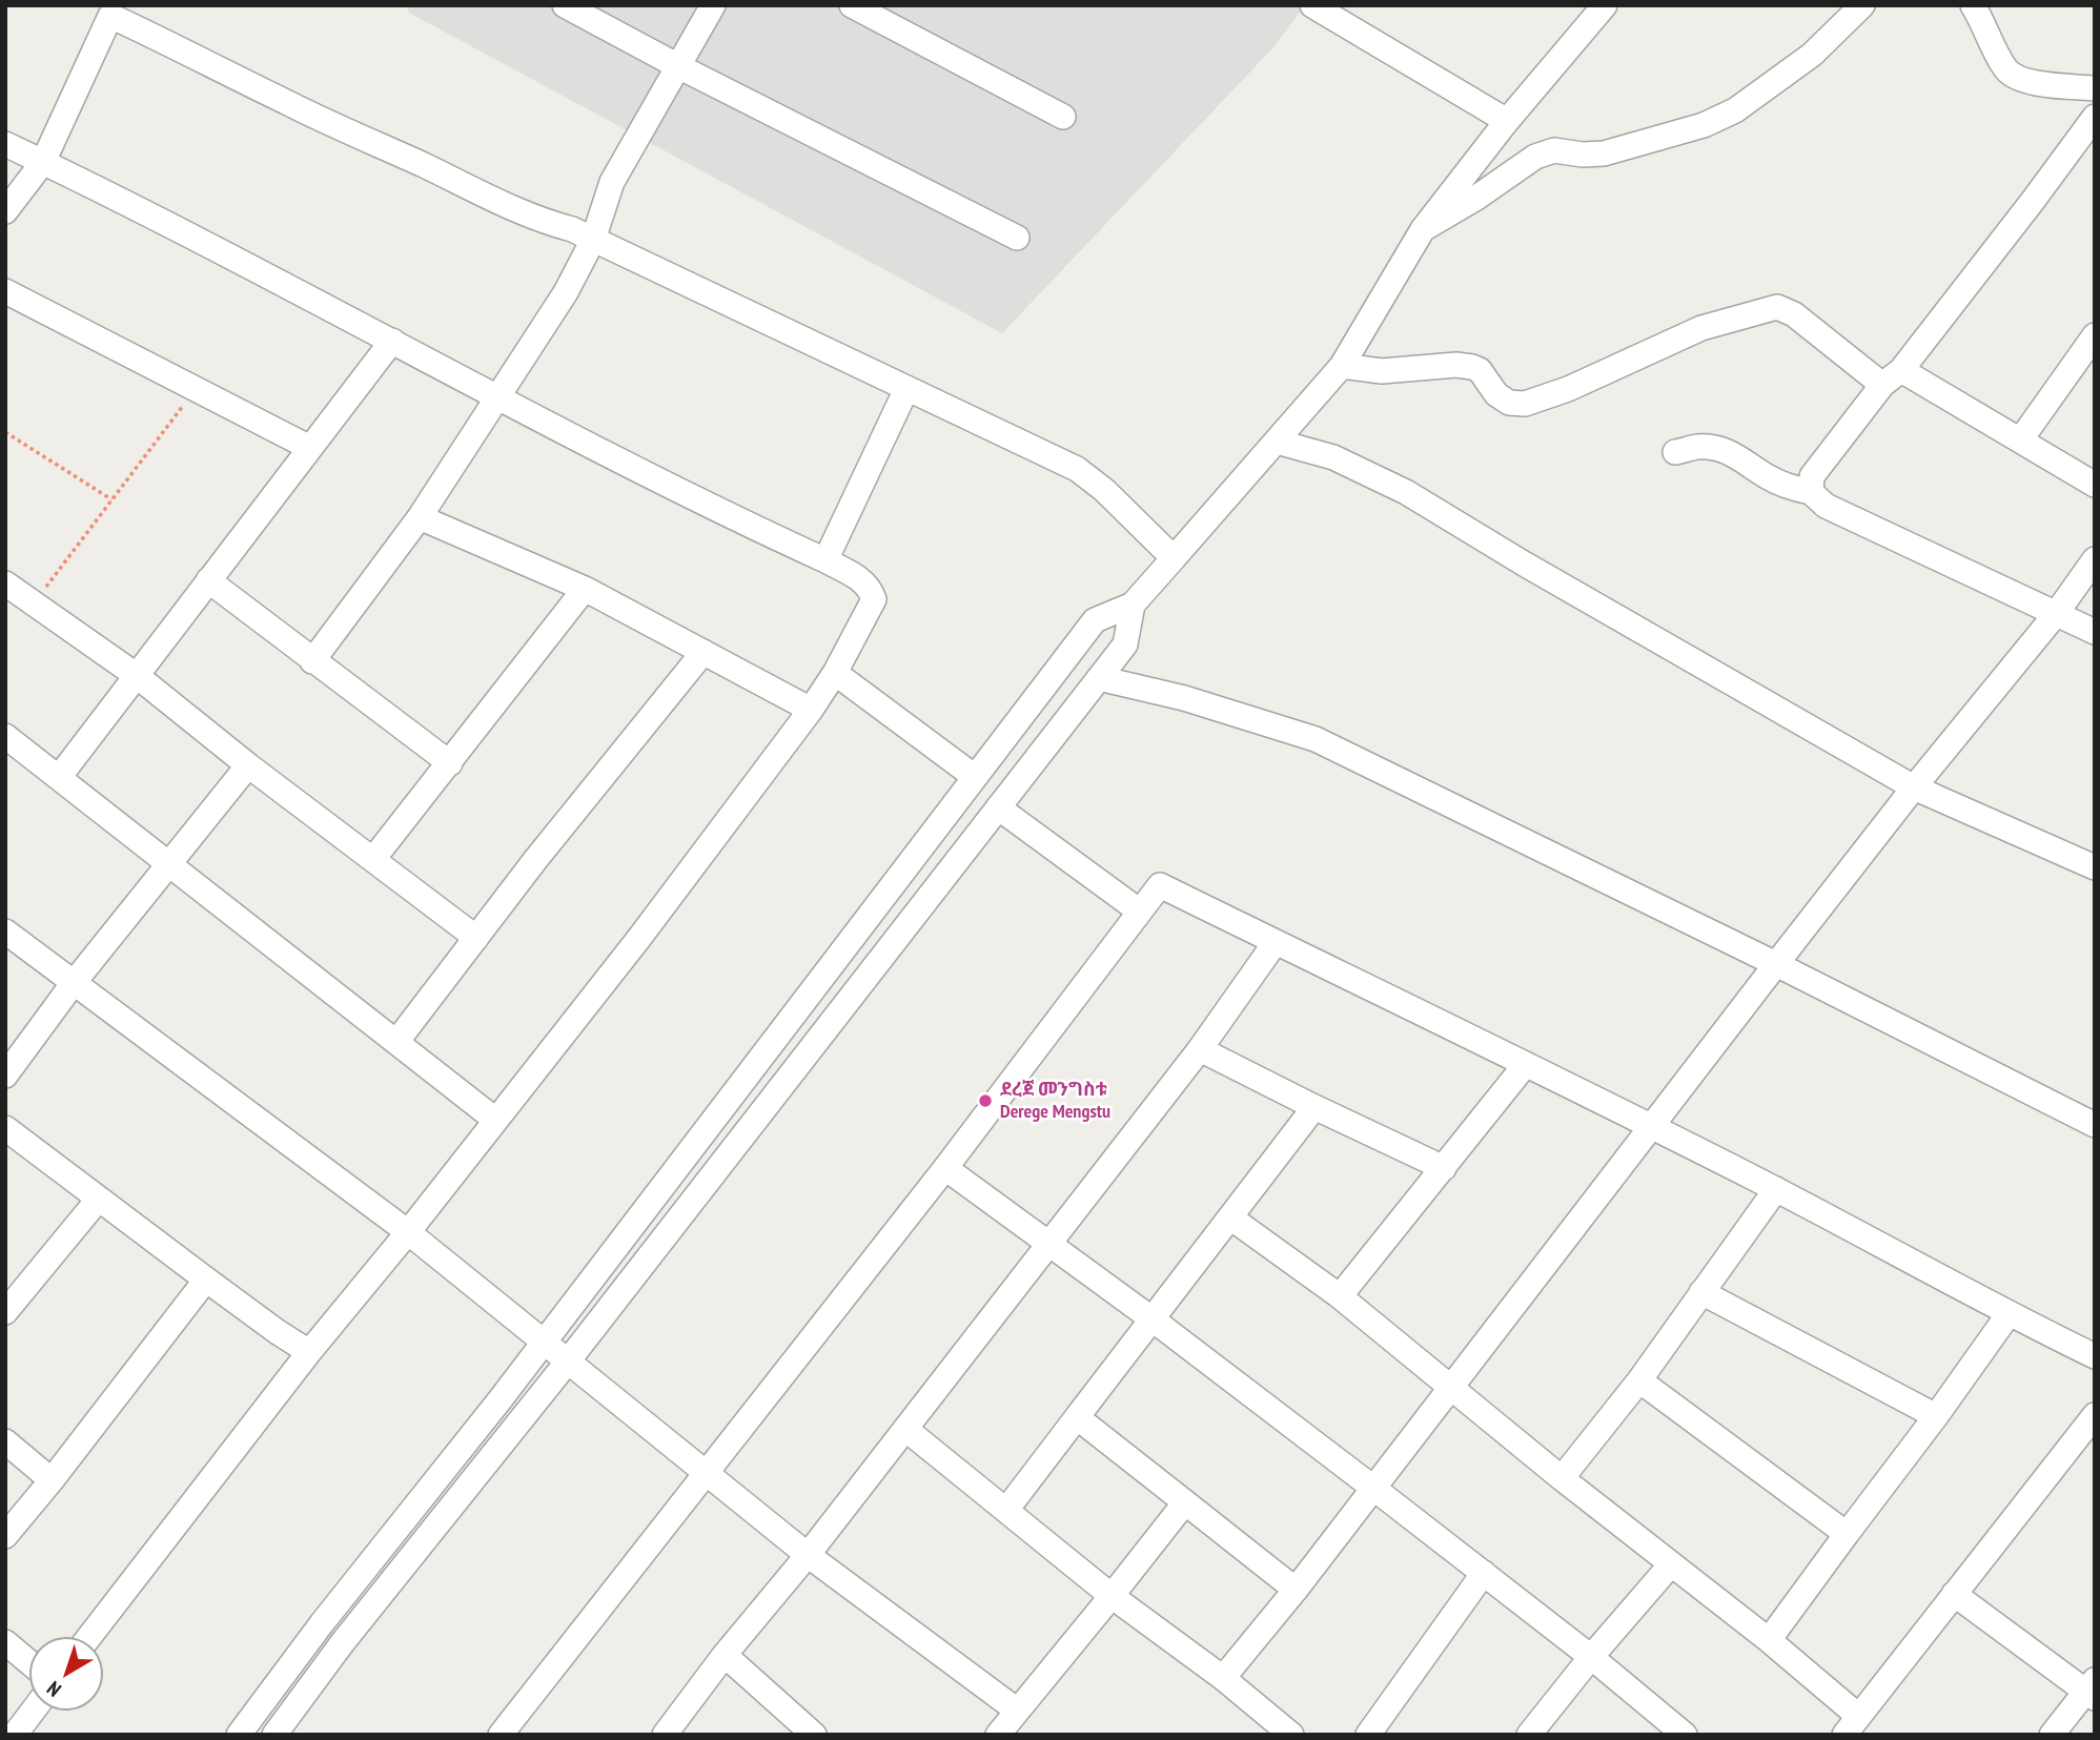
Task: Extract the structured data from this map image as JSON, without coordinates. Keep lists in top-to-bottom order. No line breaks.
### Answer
{"places":["ደረጀ መንግስቱ Derege Mengstu"],"north":"bottom left"}
